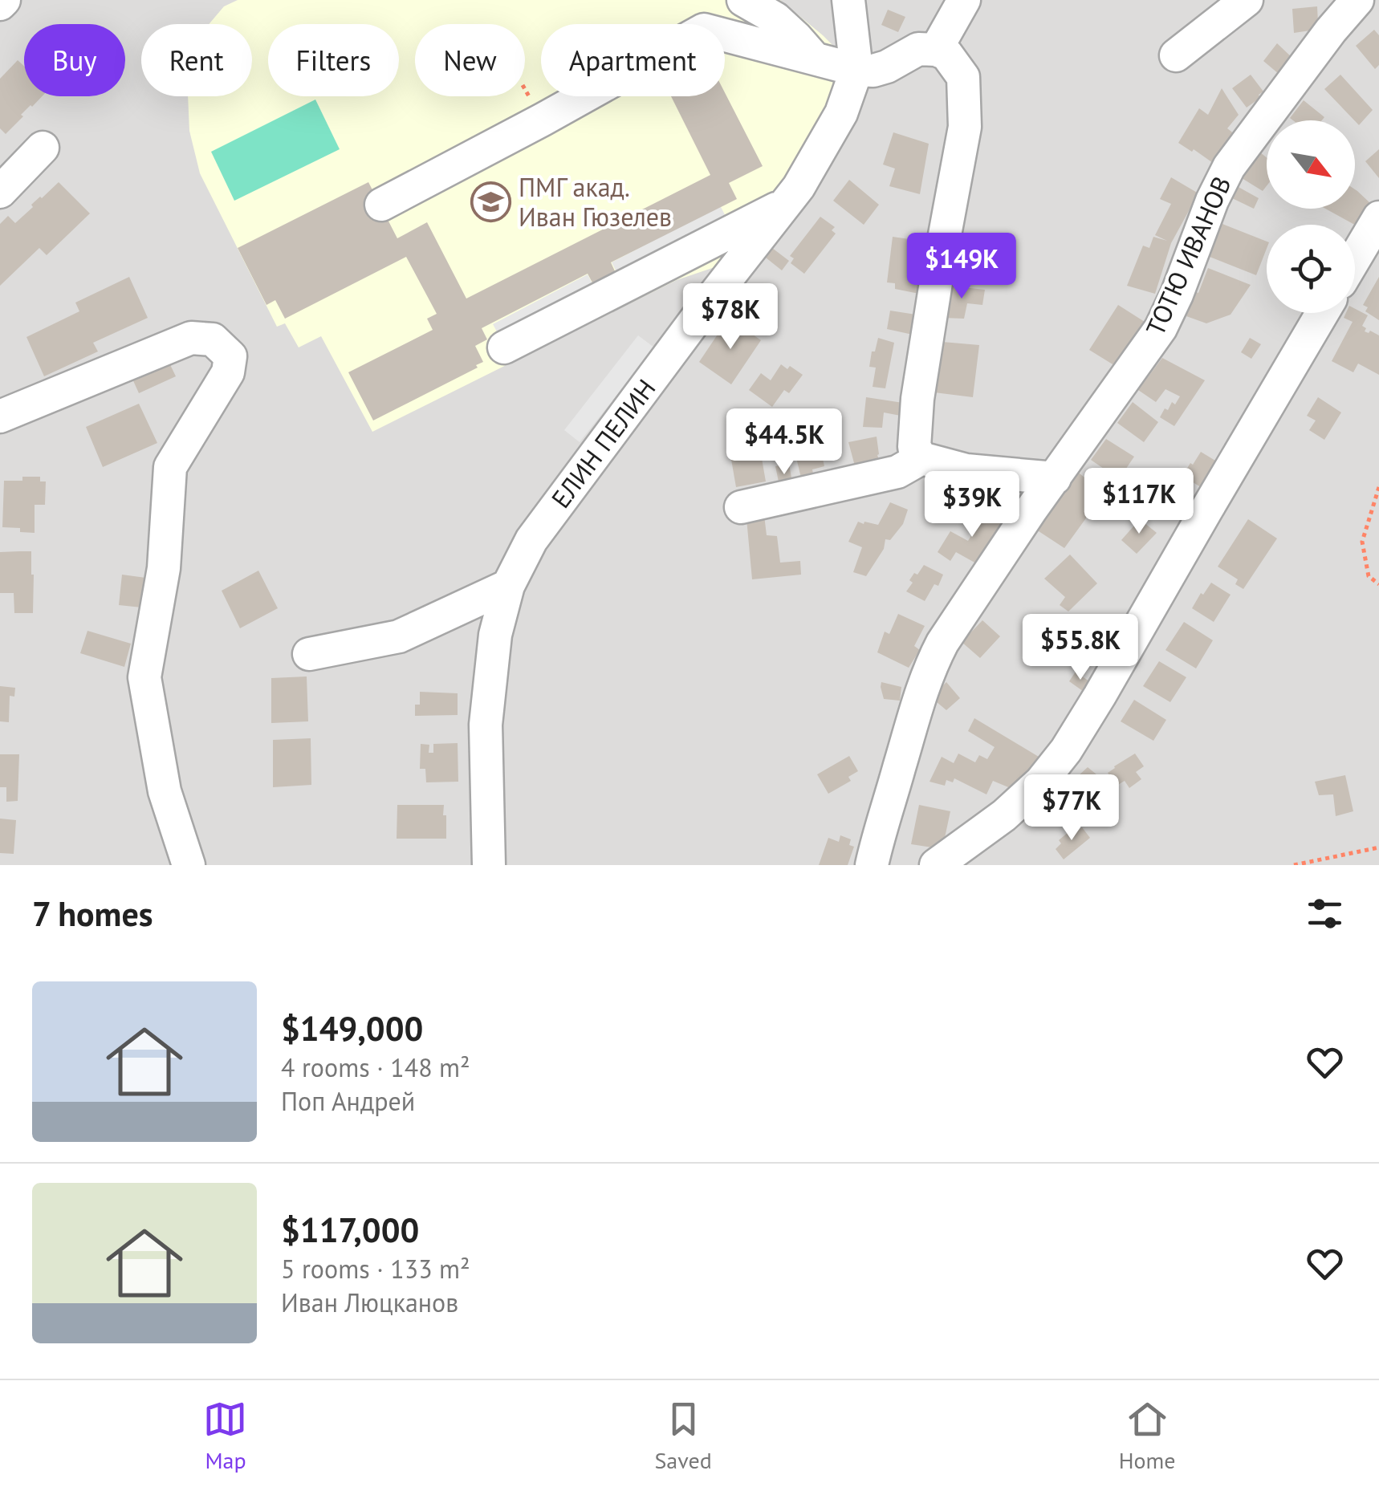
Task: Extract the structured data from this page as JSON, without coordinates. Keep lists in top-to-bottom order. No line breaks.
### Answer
{"streets":{"street":["ТОТЮ ИВАНОВ","ЕЛИН ПЕЛИН"]},"places":{"school or university":["ПМГ акад. Иван Гюзелев"]},"north":"bottom right","page":{"chip":["Buy","Rent","Filters","New","Apartment"],"price":["$149K","$78K","$44.5K","$117K","$39K","$55.8K","$77K"],"heading":"7 homes","list":[{"name":"$149,000","note":"4 rooms · 148 m² · Поп Андрей"},{"name":"$117,000","note":"5 rooms · 133 m² · Иван Люцканов"}],"tabs":["Map","Saved","Home"]}}
